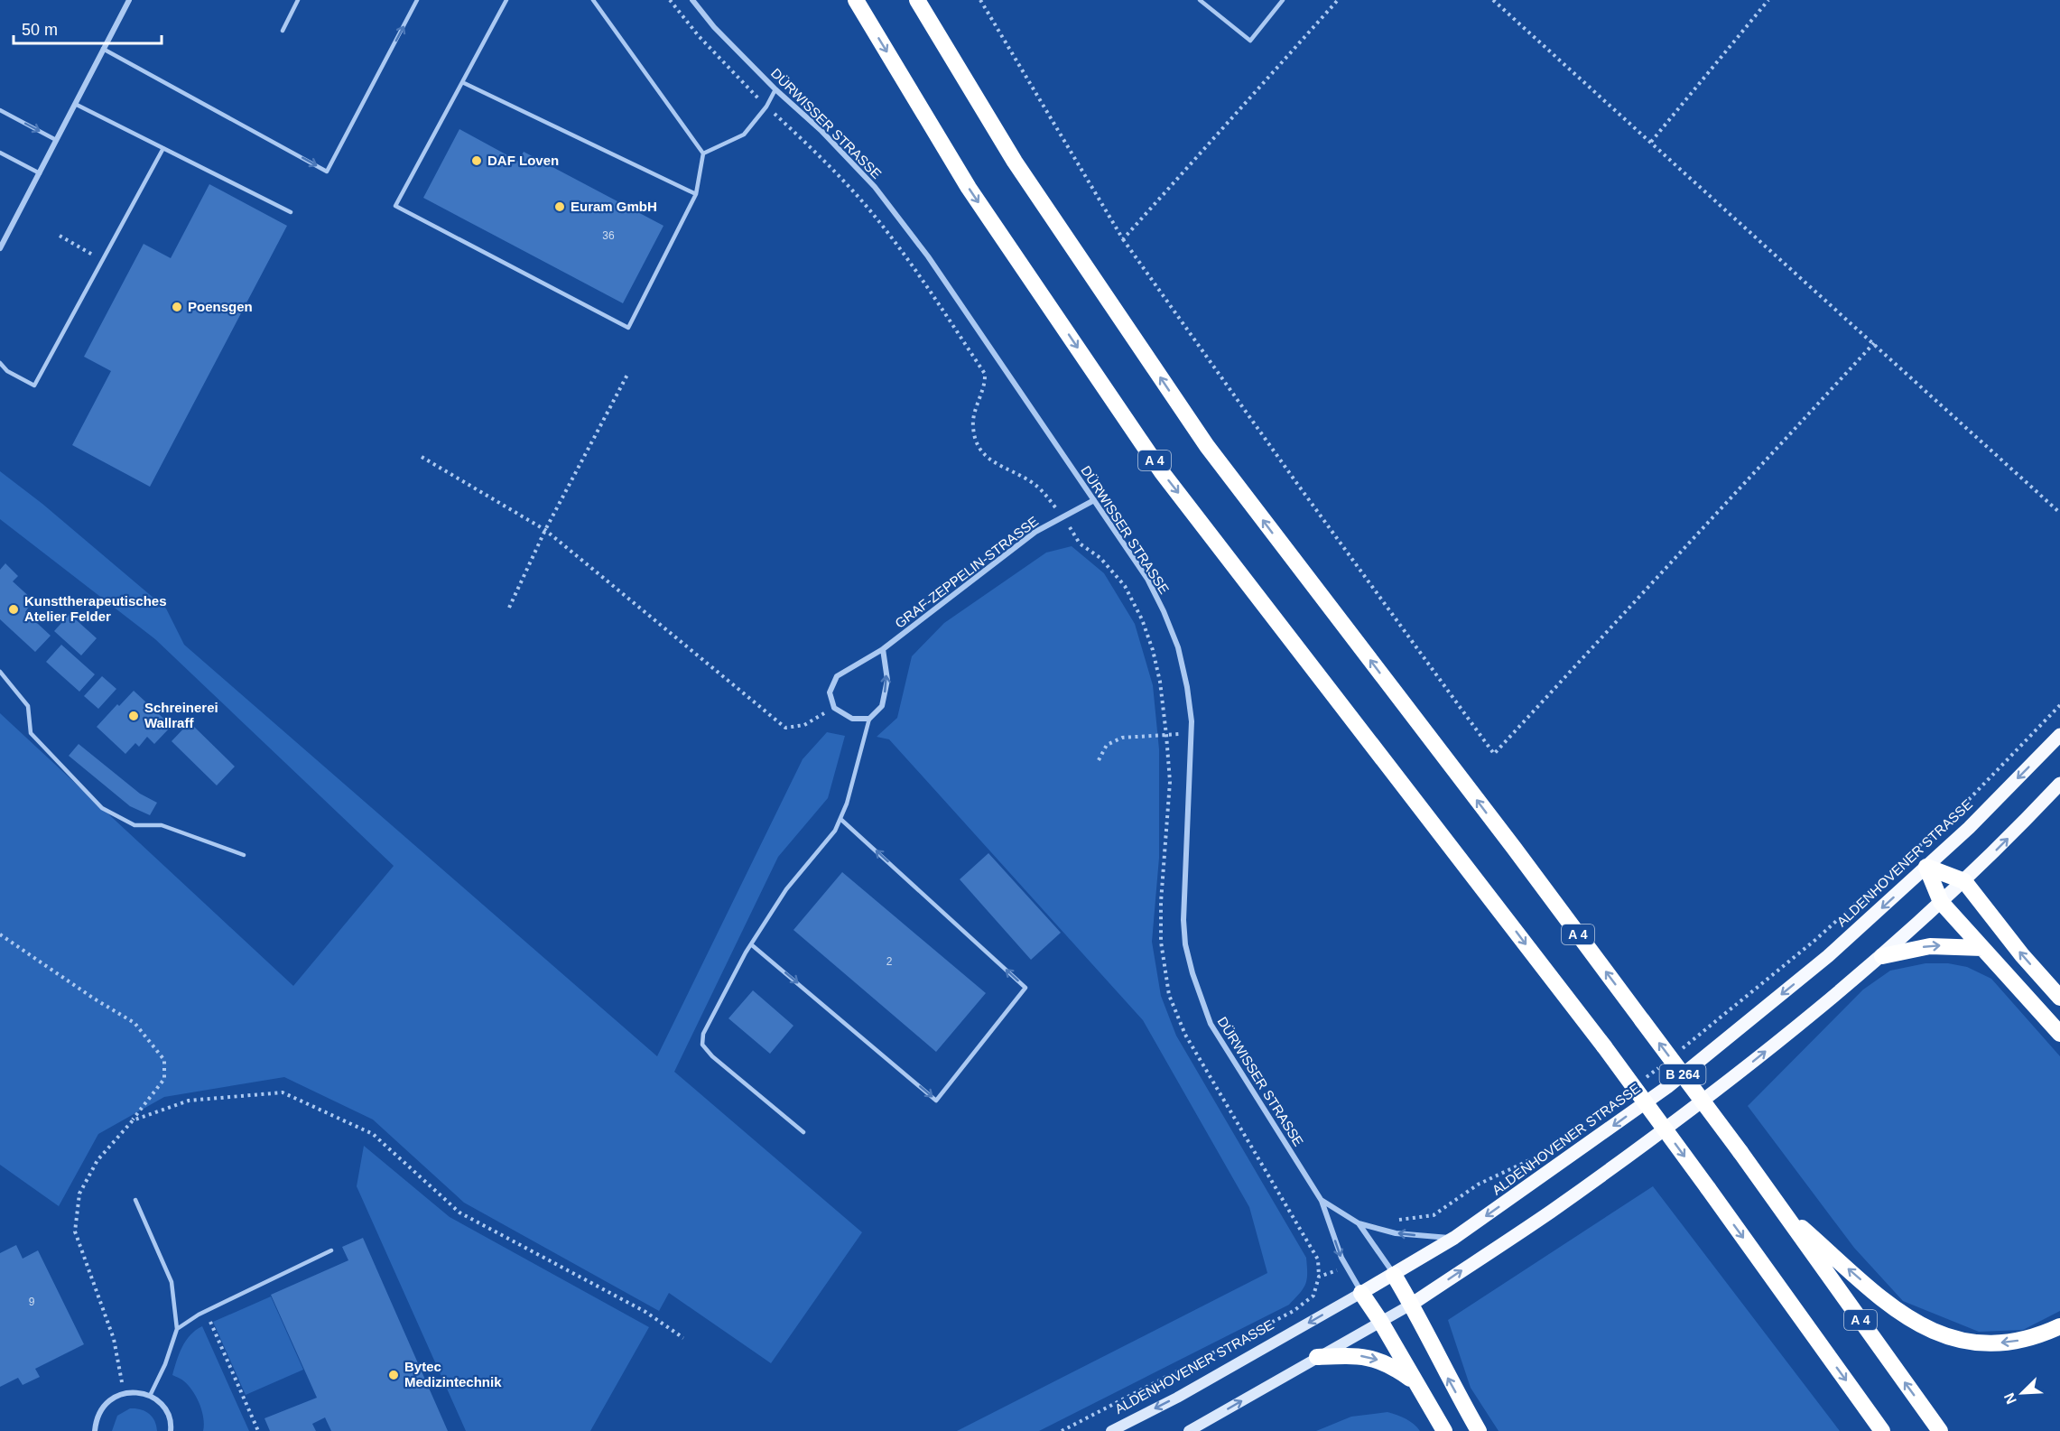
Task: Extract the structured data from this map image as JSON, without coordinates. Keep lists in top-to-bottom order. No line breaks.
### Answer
{"streets":{"highway":["A 4"],"main road":["ALDENHOVENER STRASSE","B 264"],"street":["DÜRWISSER STRASSE","GRAF-ZEPPELIN-STRASSE"]},"crossings":[["DÜRWISSER STRASSE","GRAF-ZEPPELIN-STRASSE"],["DÜRWISSER STRASSE","ALDENHOVENER STRASSE"]],"places":["DAF Loven","Euram GmbH","Poensgen","Kunsttherapeutisches Atelier Felder","Schreinerei Wallraff","Bytec Medizintechnik"],"house_numbers":["36","2","9"],"scale_bar":"50 m","north":"bottom left"}
